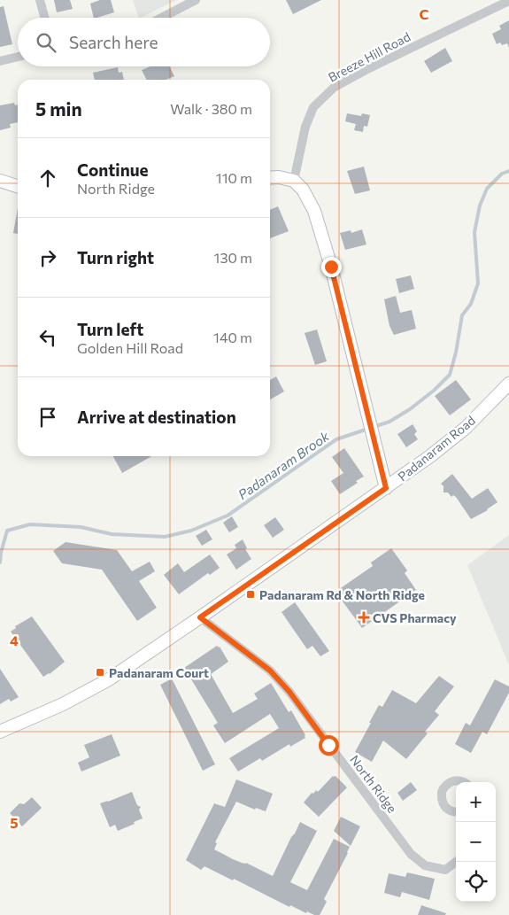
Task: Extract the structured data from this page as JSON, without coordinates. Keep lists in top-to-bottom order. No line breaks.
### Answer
{"streets":{"main road":["Padanaram Road"],"street":["Breeze Hill Road","North Ridge"]},"crossings":[["Padanaram Road","North Ridge"]],"water":["Padanaram Brook"],"places":{"transit":["Padanaram Rd & North Ridge","Padanaram Court"],"health":["CVS Pharmacy"]},"page":{"search":"Search here","heading":["5 min","Walk · 380 m"],"list":[["Continue","North Ridge","110 m"],["Turn right","130 m"],["Turn left","Golden Hill Road","140 m"],"Arrive at destination"],"map_buttons":["+","−"]},"grid":{"columns":["C"],"rows":["4","5"]}}
